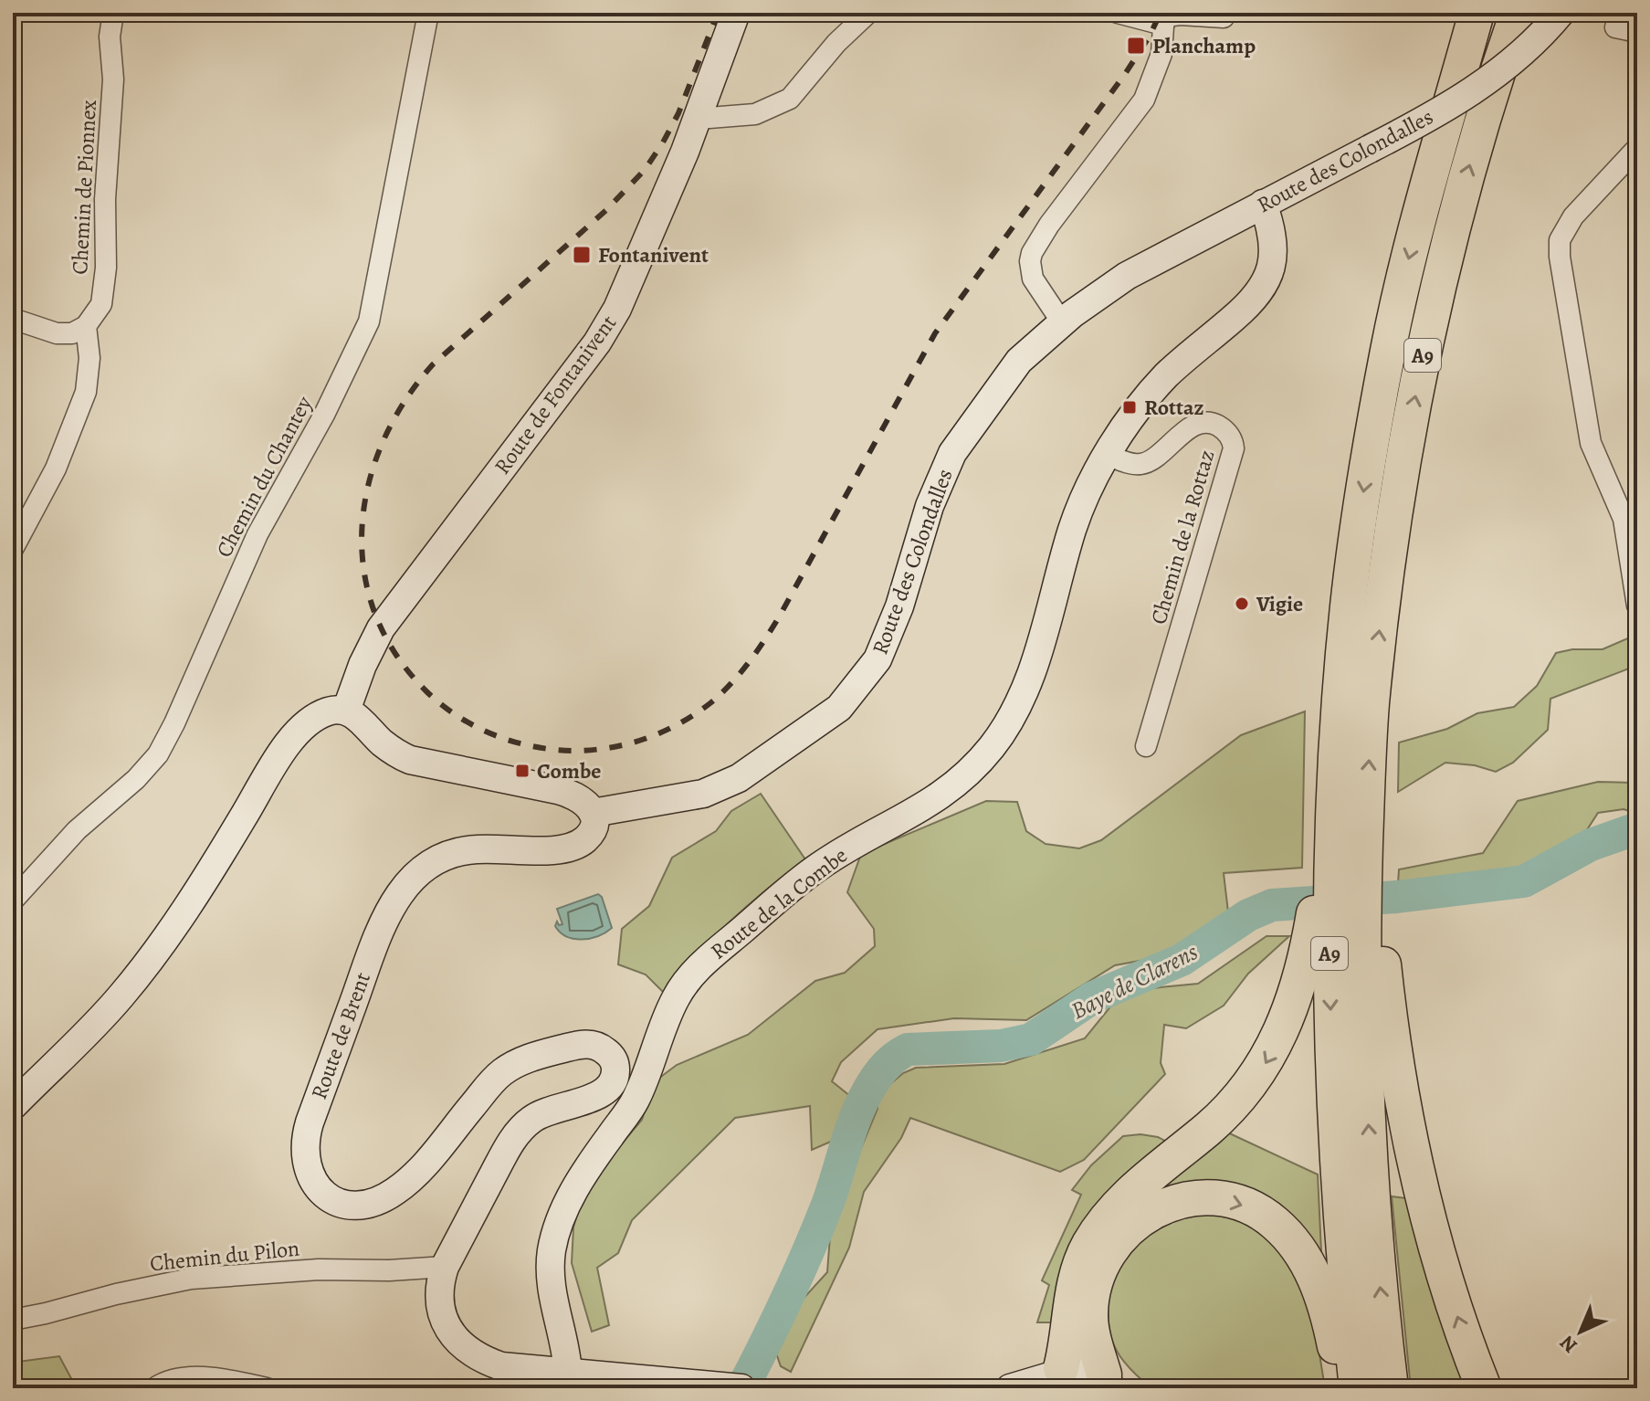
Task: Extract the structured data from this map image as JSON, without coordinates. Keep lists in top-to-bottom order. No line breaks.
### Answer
{"streets":{"highway":["A9"],"street":["Route des Colondalles","Chemin de Pionnex","Route de Fontanivent","Chemin du Chantey","Chemin de la Rottaz","Route de la Combe","Route de Brent","Chemin du Pilon"]},"crossings":[["Route des Colondalles","Route de la Combe"],["Route des Colondalles","Route de Brent"],["Chemin de la Rottaz","Route de la Combe"],["Route de la Combe","Route de Brent"],["Route de Brent","Chemin du Pilon"]],"water":["Baye de Clarens"],"places":{"transit":["Planchamp","Fontanivent","Rottaz","Combe"],"other":["Vigie"]},"north":"bottom left"}
